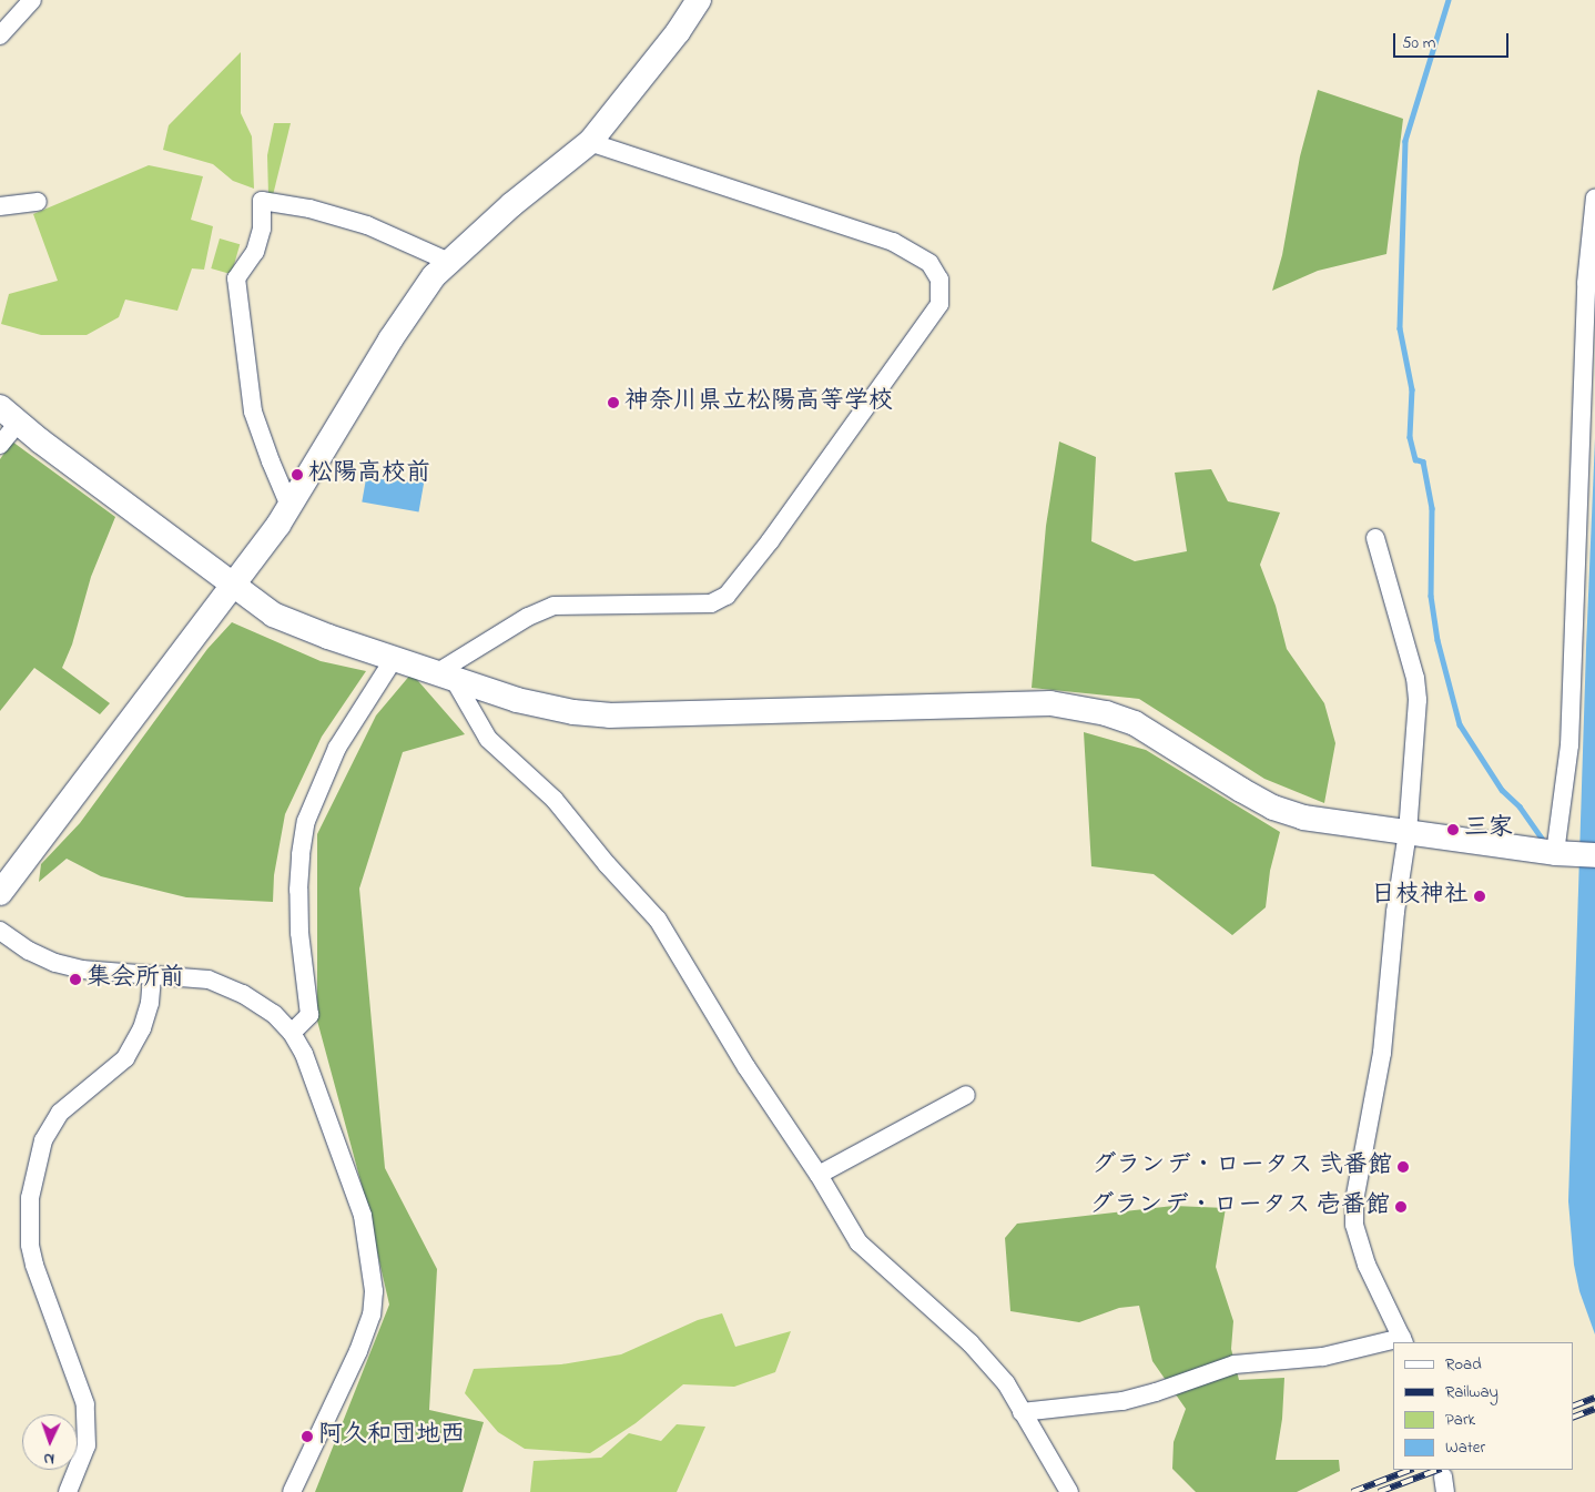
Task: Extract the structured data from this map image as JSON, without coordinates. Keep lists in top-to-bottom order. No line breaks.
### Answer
{"places":["神奈川県立松陽高等学校","松陽高校前","三家","日枝神社","集会所前","グランデ・ロータス 弐番館","グランデ・ロータス 壱番館","阿久和団地西"],"legend":["Road","Railway","Park","Water"],"scale_bar":"50 m","north":"bottom"}
